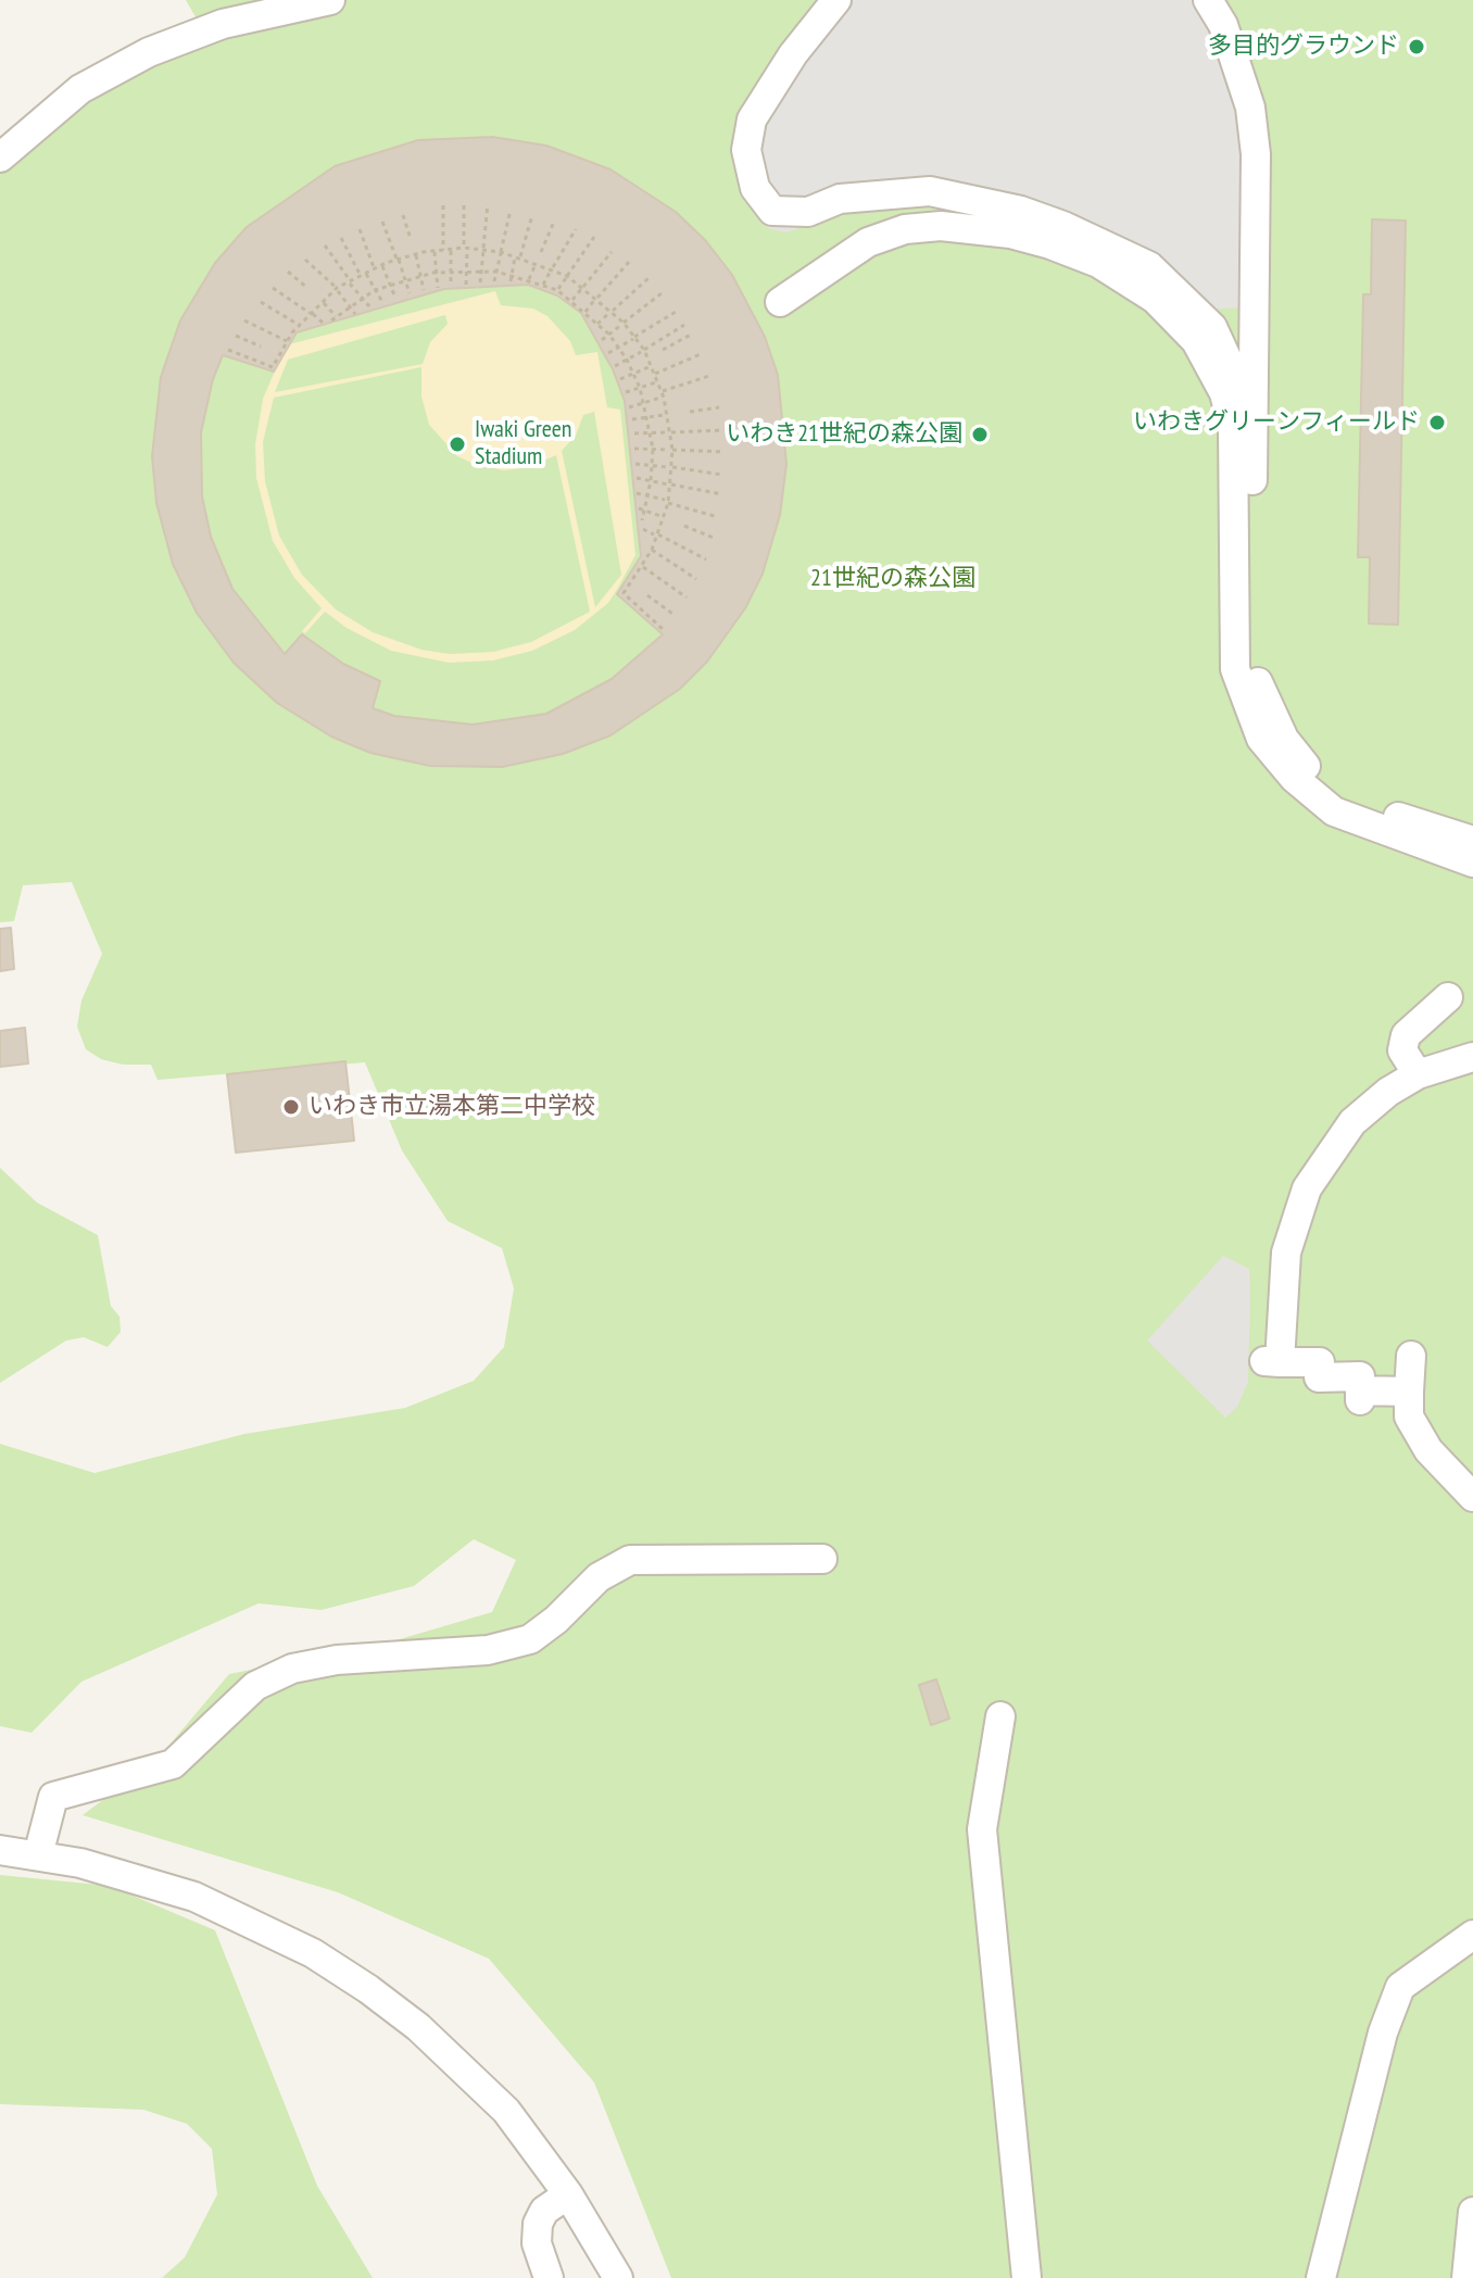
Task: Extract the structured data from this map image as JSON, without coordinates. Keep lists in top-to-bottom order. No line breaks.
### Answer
{"parks":["21世紀の森公園"],"places":["多目的グラウンド","いわきグリーンフィールド","いわき21世紀の森公園","Iwaki Green Stadium","いわき市立湯本第二中学校"]}
